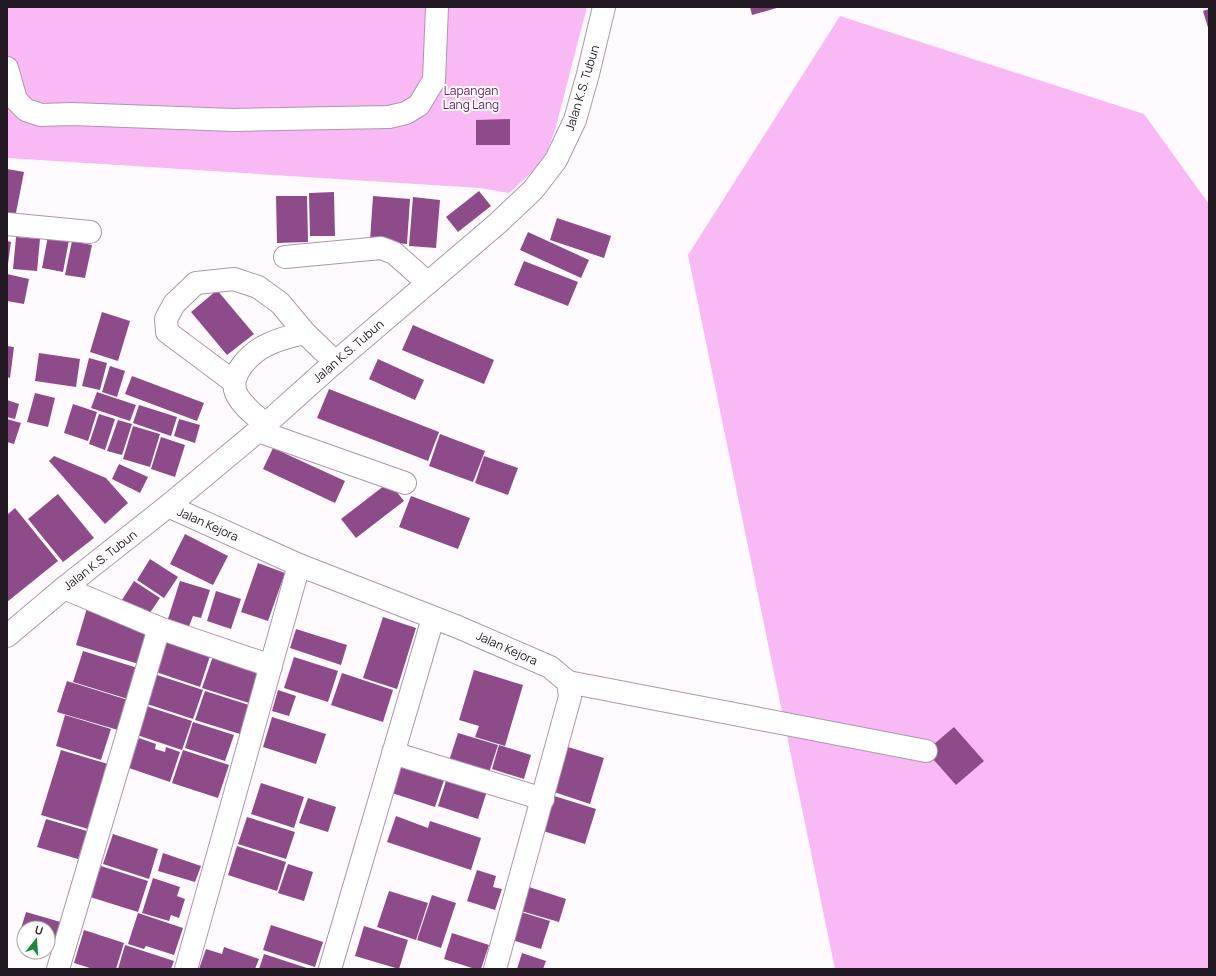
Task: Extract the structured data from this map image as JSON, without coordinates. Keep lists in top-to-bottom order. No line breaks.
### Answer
{"streets":{"street":["Jalan K.S. Tubun","Jalan Kejora"]},"crossings":[["Jalan K.S. Tubun","Jalan Kejora"]],"parks":["Lapangan Lang Lang"],"north":"top"}
